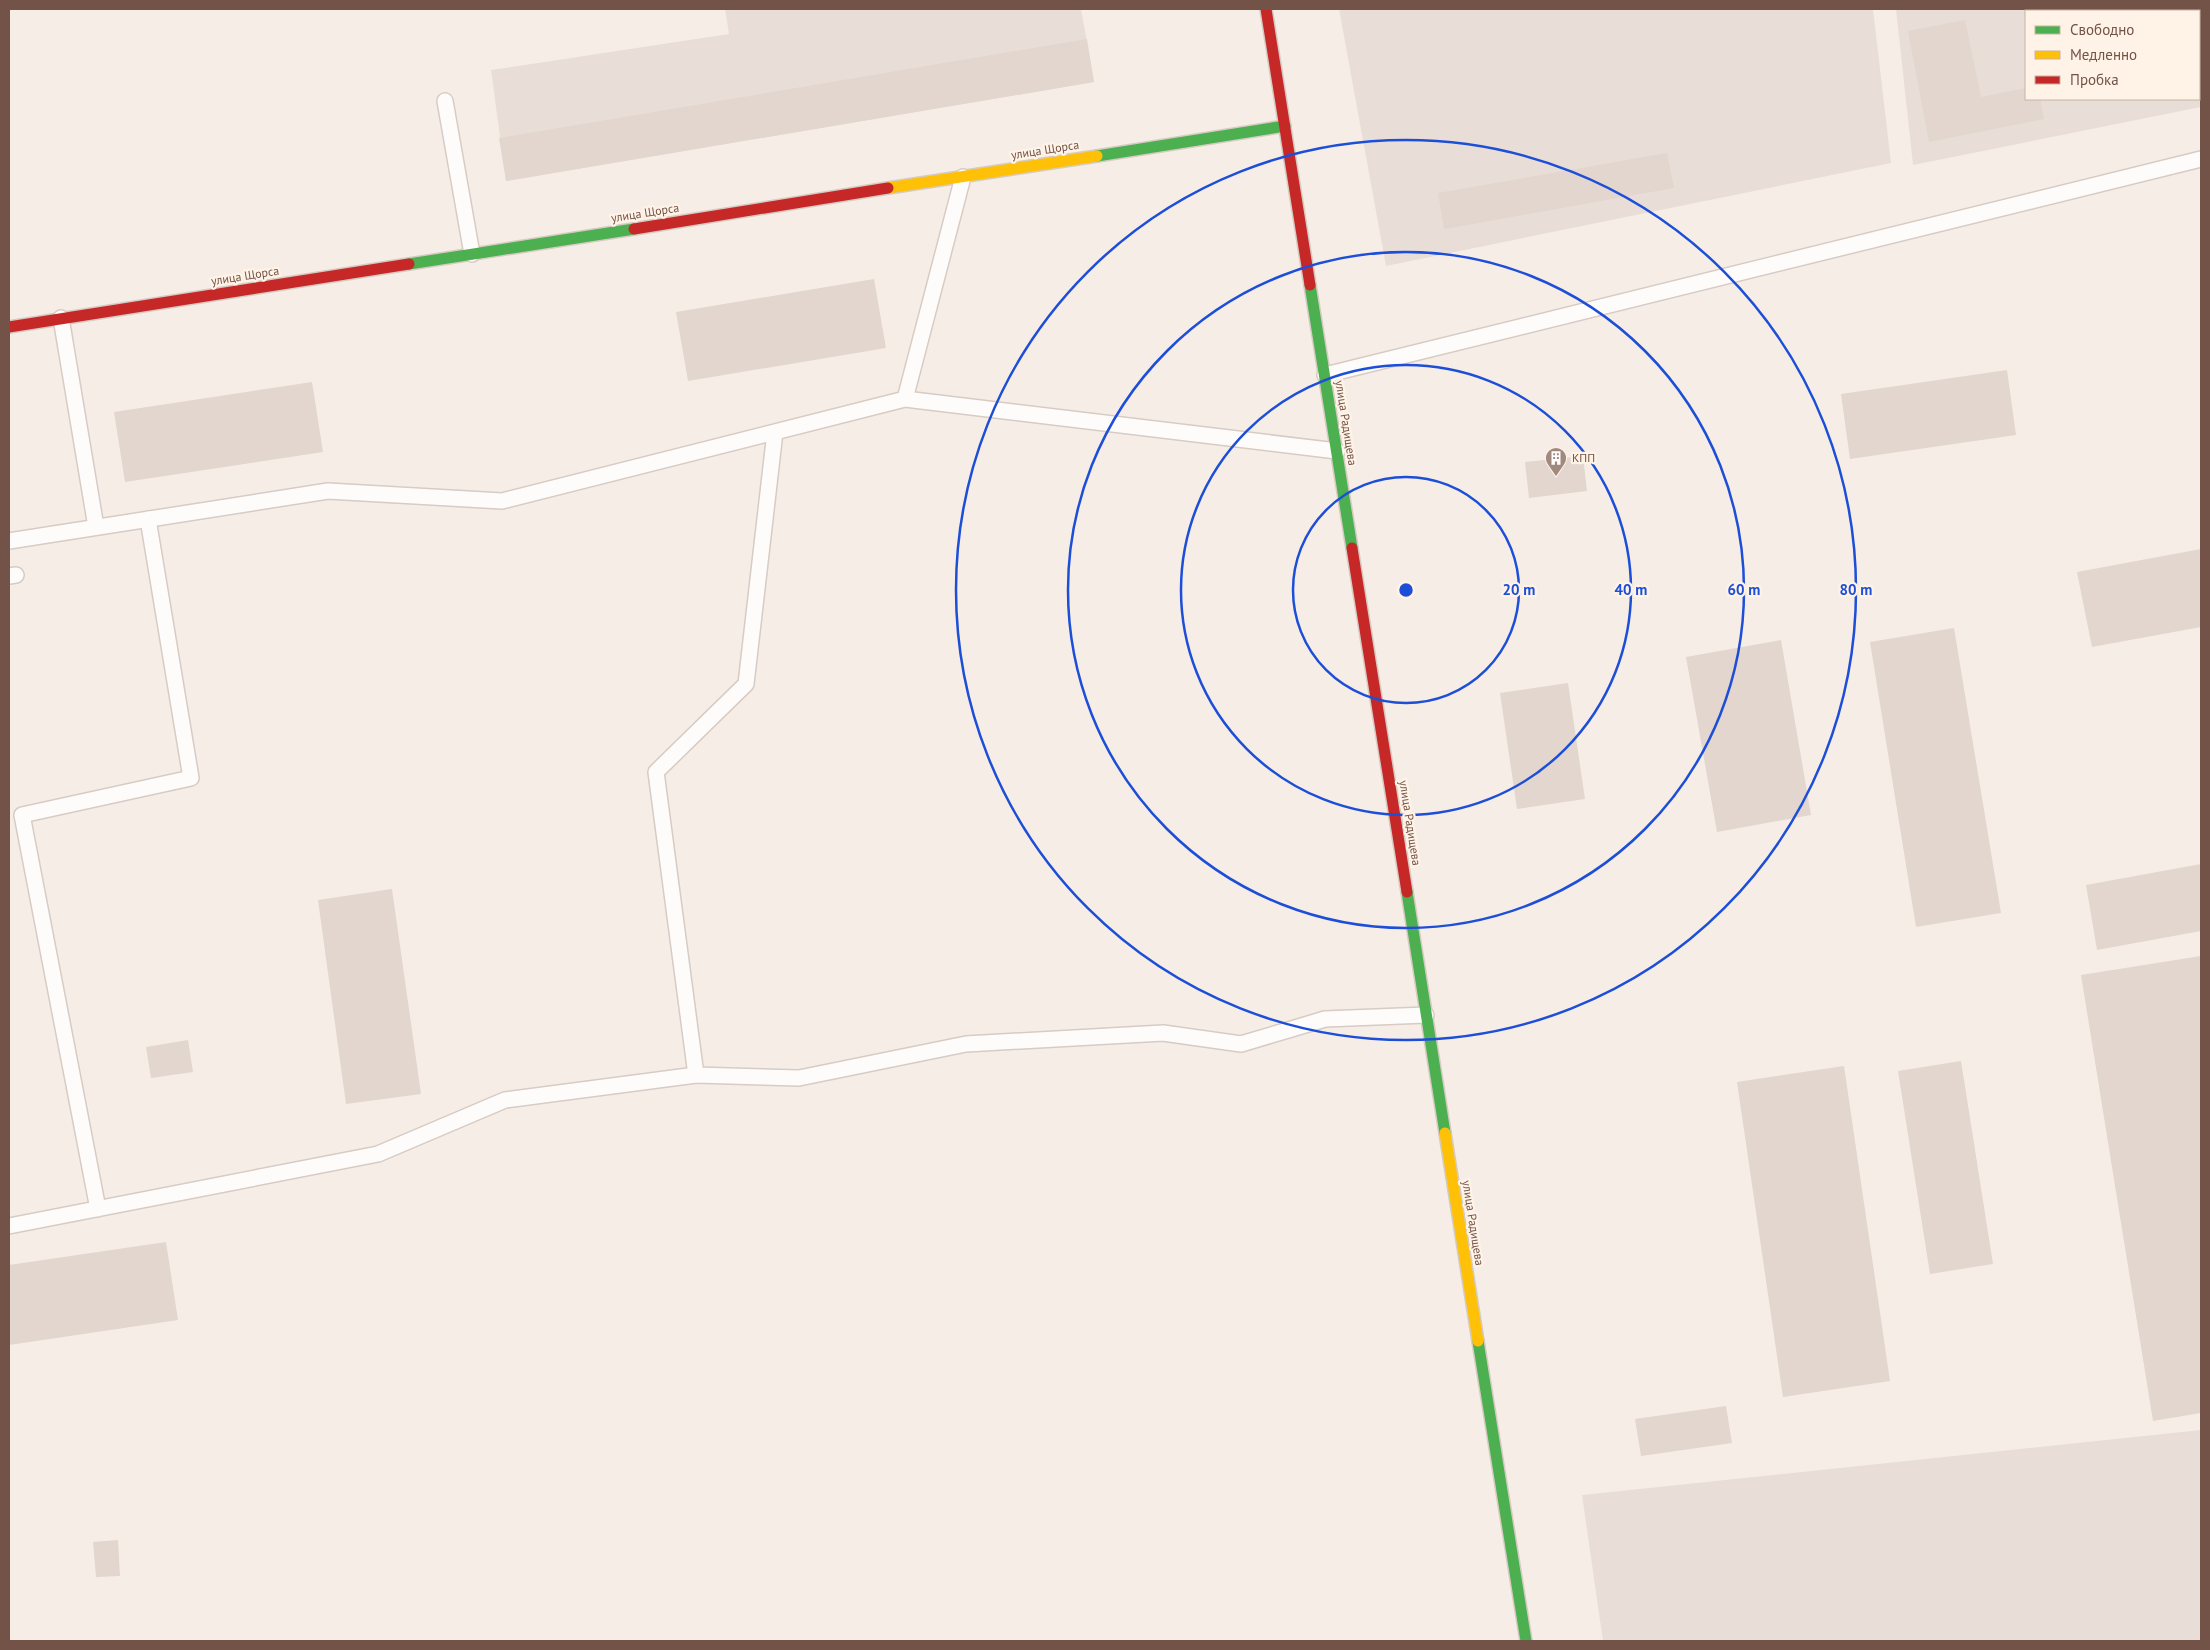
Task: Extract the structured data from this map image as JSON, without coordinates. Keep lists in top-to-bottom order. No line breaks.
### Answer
{"streets":{"street":["улица Щорса","улица Радищева"]},"crossings":[["улица Щорса","улица Радищева"]],"places":{"building":["КПП"]},"legend":["Свободно","Медленно","Пробка"],"rings":["20 m","40 m","60 m","80 m"]}
